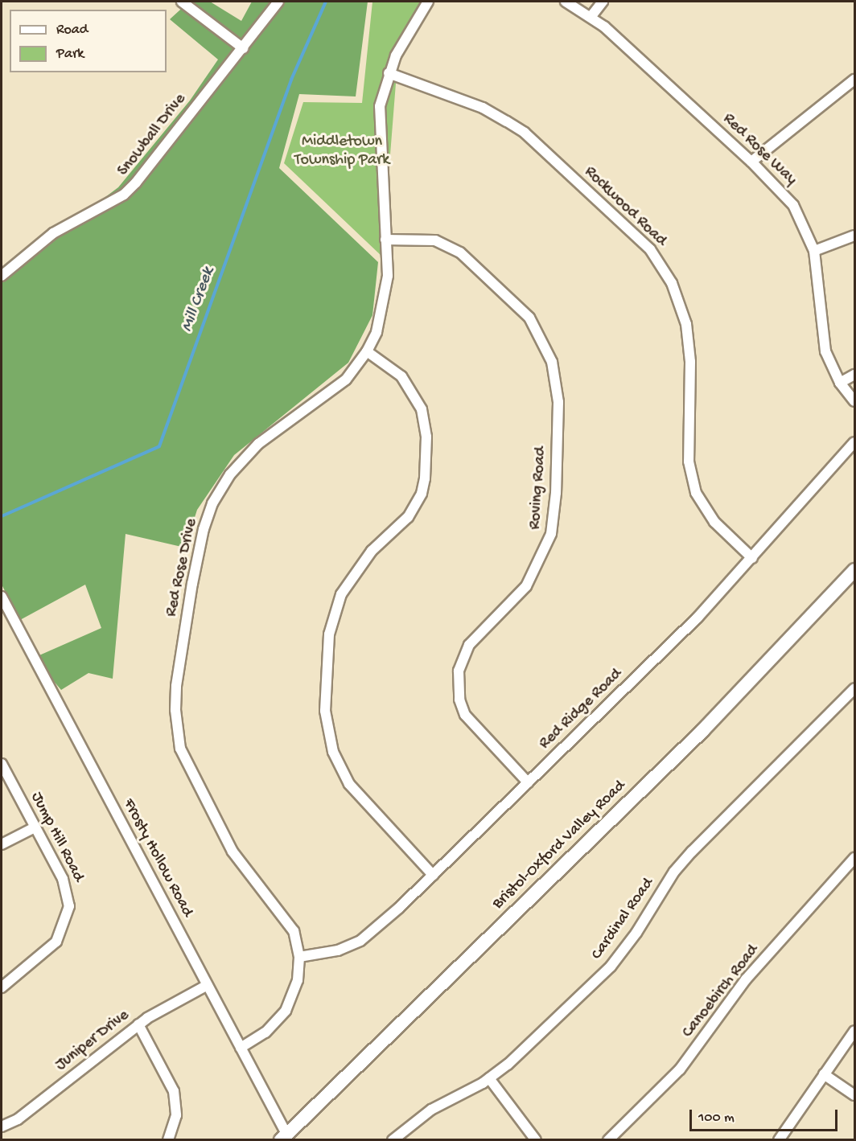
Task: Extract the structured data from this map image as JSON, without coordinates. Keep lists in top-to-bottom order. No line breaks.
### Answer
{"streets":{"main road":["Bristol-Oxford Valley Road"],"street":["Snowball Drive","Red Rose Way","Rockwood Road","Roving Road","Red Rose Drive","Red Ridge Road","Jump Hill Road","Frosty Hollow Road","Cardinal Road","Canoebirch Road","Juniper Drive"]},"crossings":[["Rockwood Road","Red Rose Drive"],["Rockwood Road","Red Ridge Road"],["Roving Road","Red Rose Drive"],["Roving Road","Red Ridge Road"],["Red Rose Drive","Red Ridge Road"],["Red Rose Drive","Frosty Hollow Road"],["Bristol-Oxford Valley Road","Frosty Hollow Road"],["Frosty Hollow Road","Juniper Drive"]],"water":["Mill Creek"],"parks":["Middletown Township Park"],"legend":["Road","Park"],"scale_bar":"100 m"}
